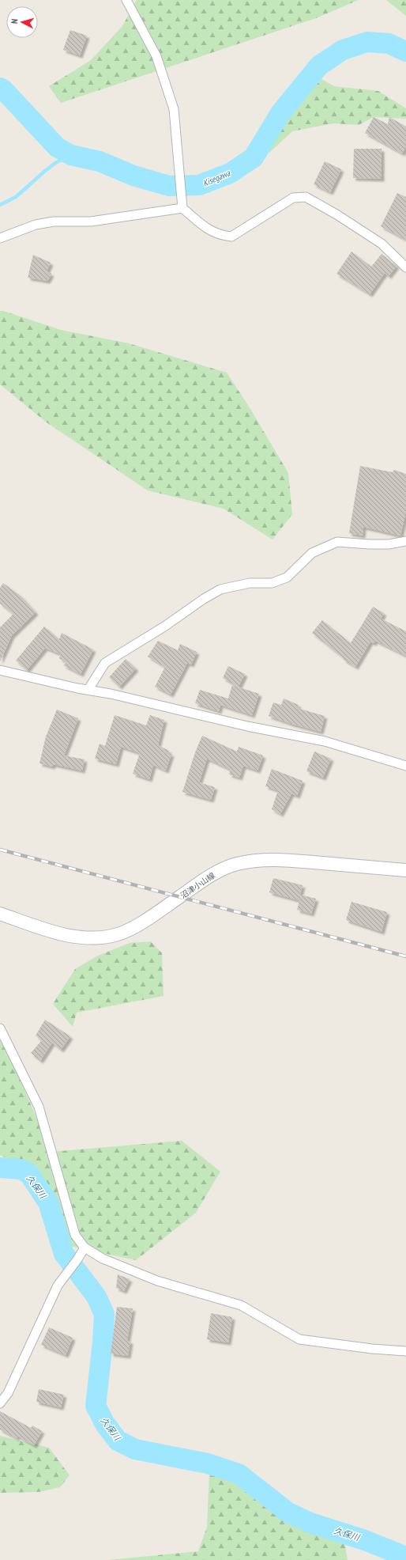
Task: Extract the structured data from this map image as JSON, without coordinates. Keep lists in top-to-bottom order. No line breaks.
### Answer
{"streets":{"main road":["沼津小山線"]},"water":["Kisegawa","久保川"],"north":"left"}
